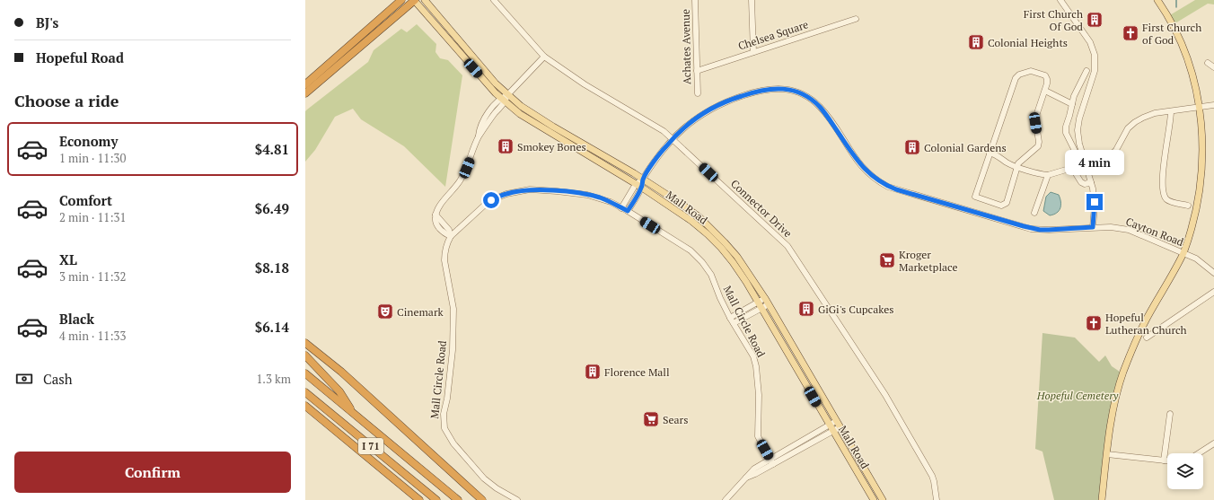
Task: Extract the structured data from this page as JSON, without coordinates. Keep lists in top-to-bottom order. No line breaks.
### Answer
{"streets":{"highway":["I 71"],"main road":["Mall Road"],"street":["Chelsea Square","Achates Avenue","Connector Drive","Cayton Road","Mall Circle Road"]},"crossings":[["Chelsea Square","Achates Avenue"],["Mall Road","Cayton Road"],["Connector Drive","Cayton Road"]],"parks":["Hopeful Cemetery"],"places":{"building":["First Church Of God","Colonial Heights","Smokey Bones","Colonial Gardens","GiGi's Cupcakes","Florence Mall"],"church":["First Church of God","Hopeful Lutheran Church"],"supermarket":["Kroger Marketplace","Sears"],"theatre":["Cinemark"]},"page":{"banner":["BJ's","Hopeful Road"],"heading":"Choose a ride","list":[{"name":"Economy","note":"1 min · 11:30","value":"$4.81"},{"name":"Comfort","note":"2 min · 11:31","value":"$6.49"},{"name":"XL","note":"3 min · 11:32","value":"$8.18"},{"name":"Black","note":"4 min · 11:33","value":"$6.14"}],"bubble":"4 min","pay":["Cash","1.3 km"],"buttons":"Confirm"}}
